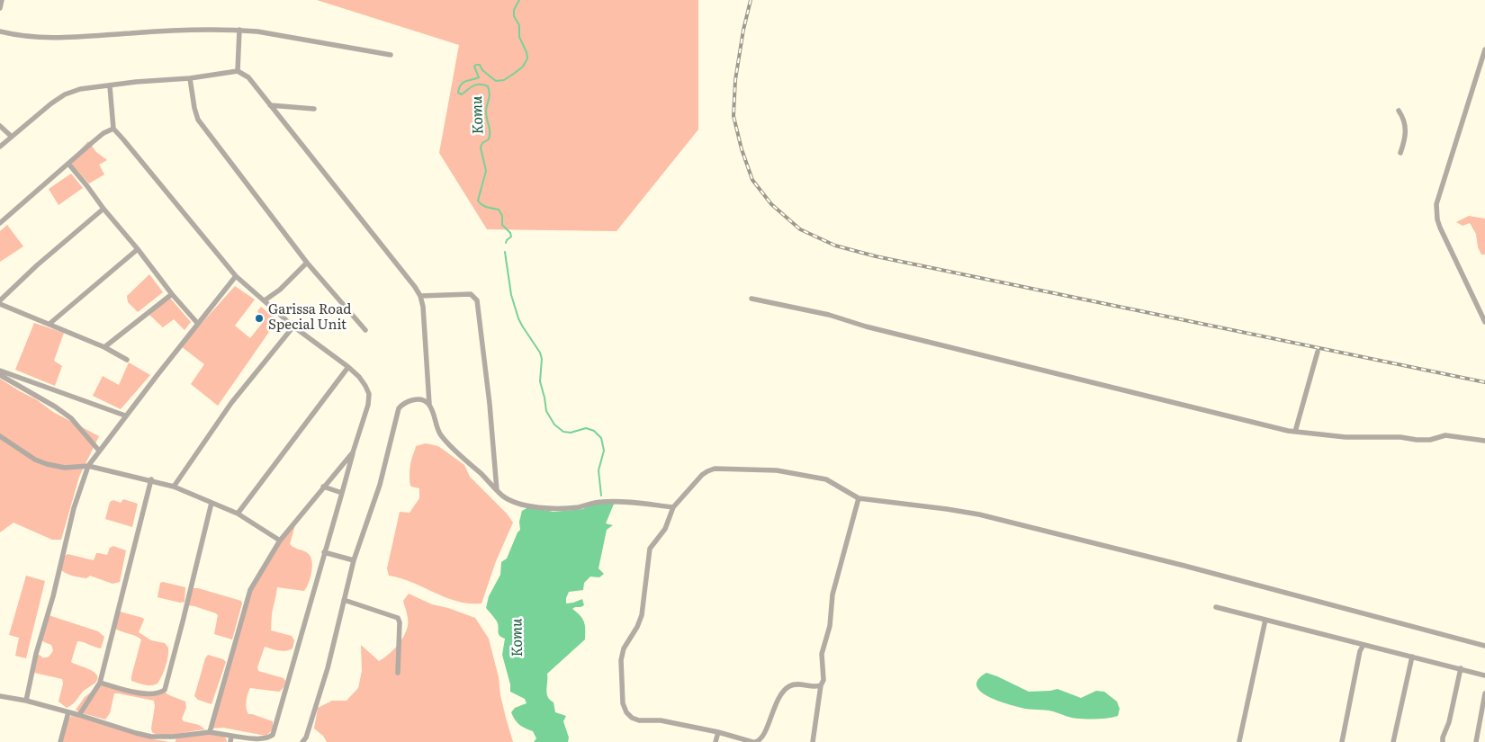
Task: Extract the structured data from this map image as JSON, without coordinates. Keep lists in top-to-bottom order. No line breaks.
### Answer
{"water":["Komu"],"places":["Garissa Road Special Unit"]}
